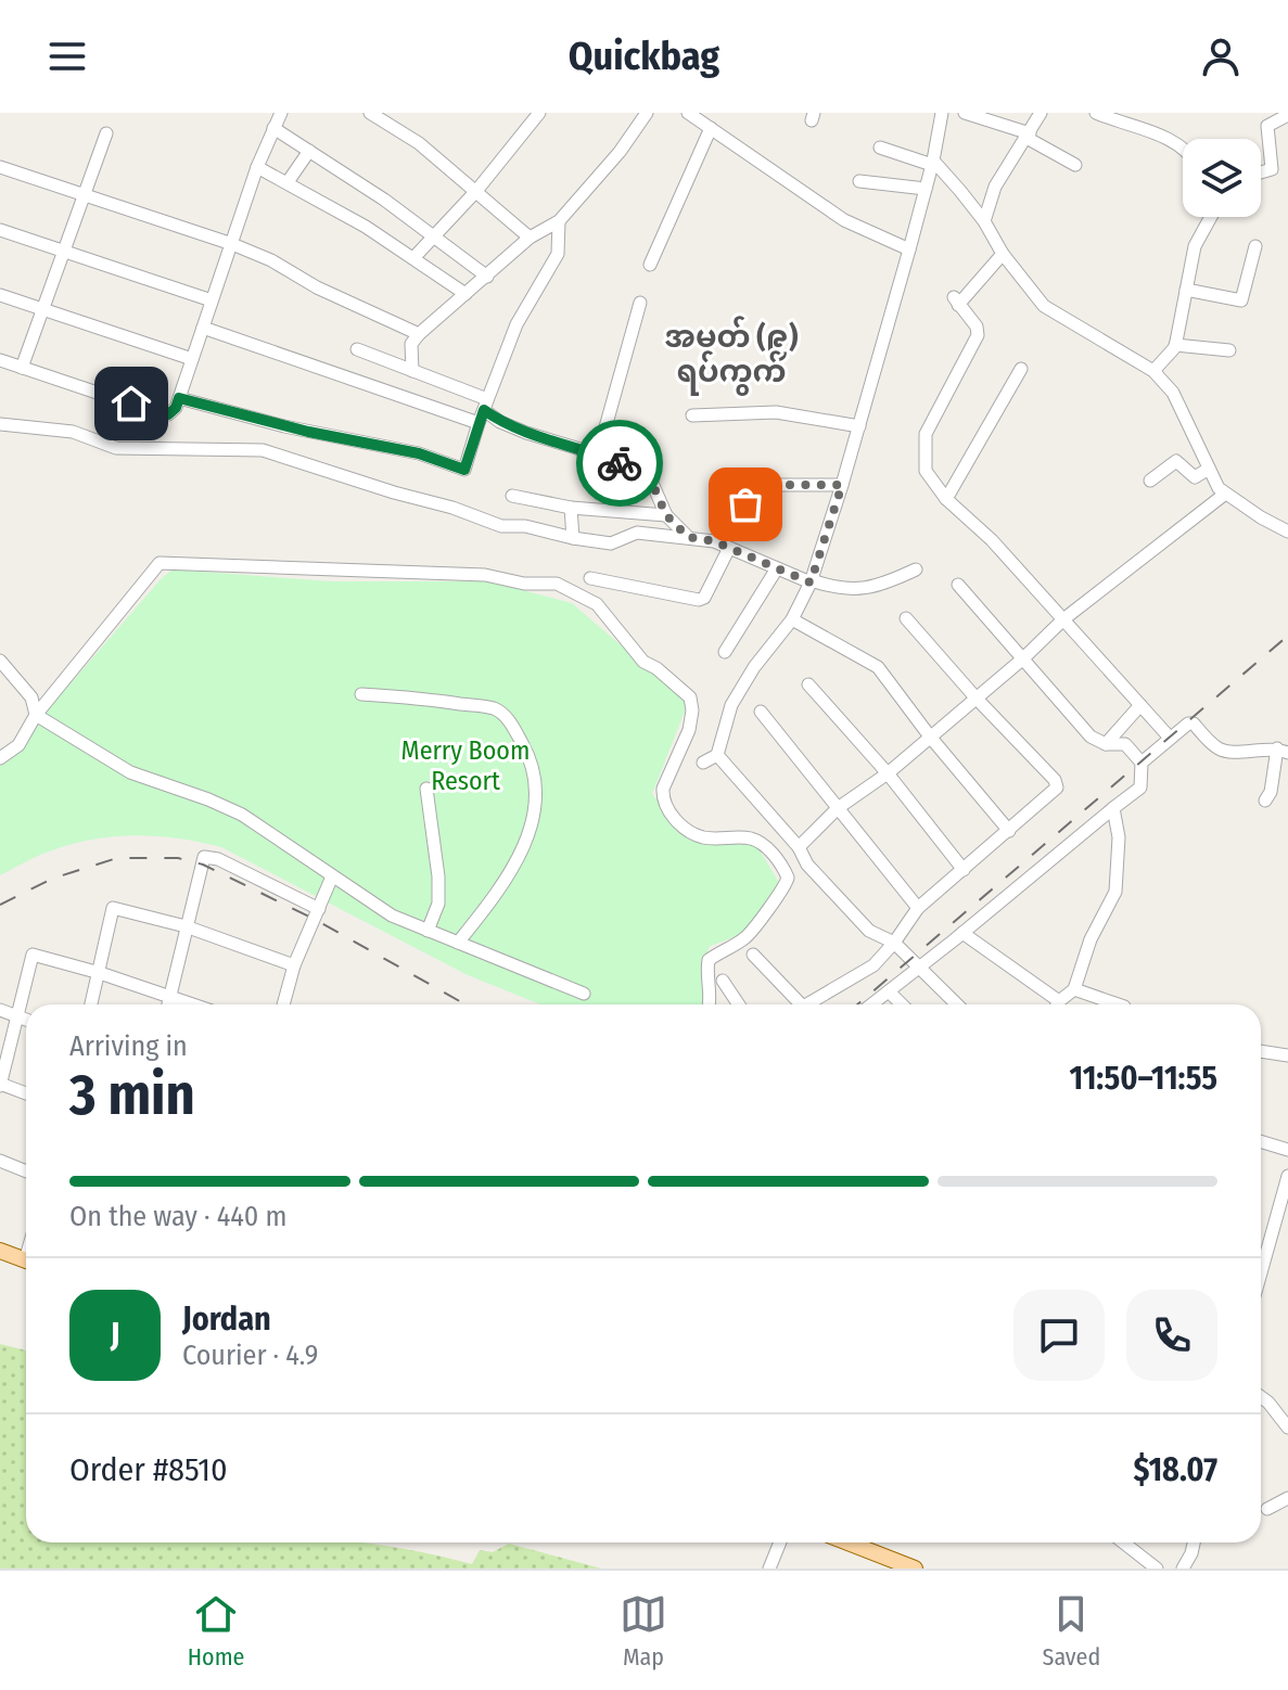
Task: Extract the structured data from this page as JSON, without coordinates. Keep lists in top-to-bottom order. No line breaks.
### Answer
{"districts":["အမှတ် (၉) ရပ်ကွက်"],"parks":["Merry Boom Resort"],"page":{"header":"Quickbag","heading":["3 min","Arriving in","11:50–11:55"],"panel":["Jordan","Courier · 4.9","Order #8510","$18.07"],"bar":"On the way · 440 m","round":"J","tabs":["Home","Map","Saved"]}}
